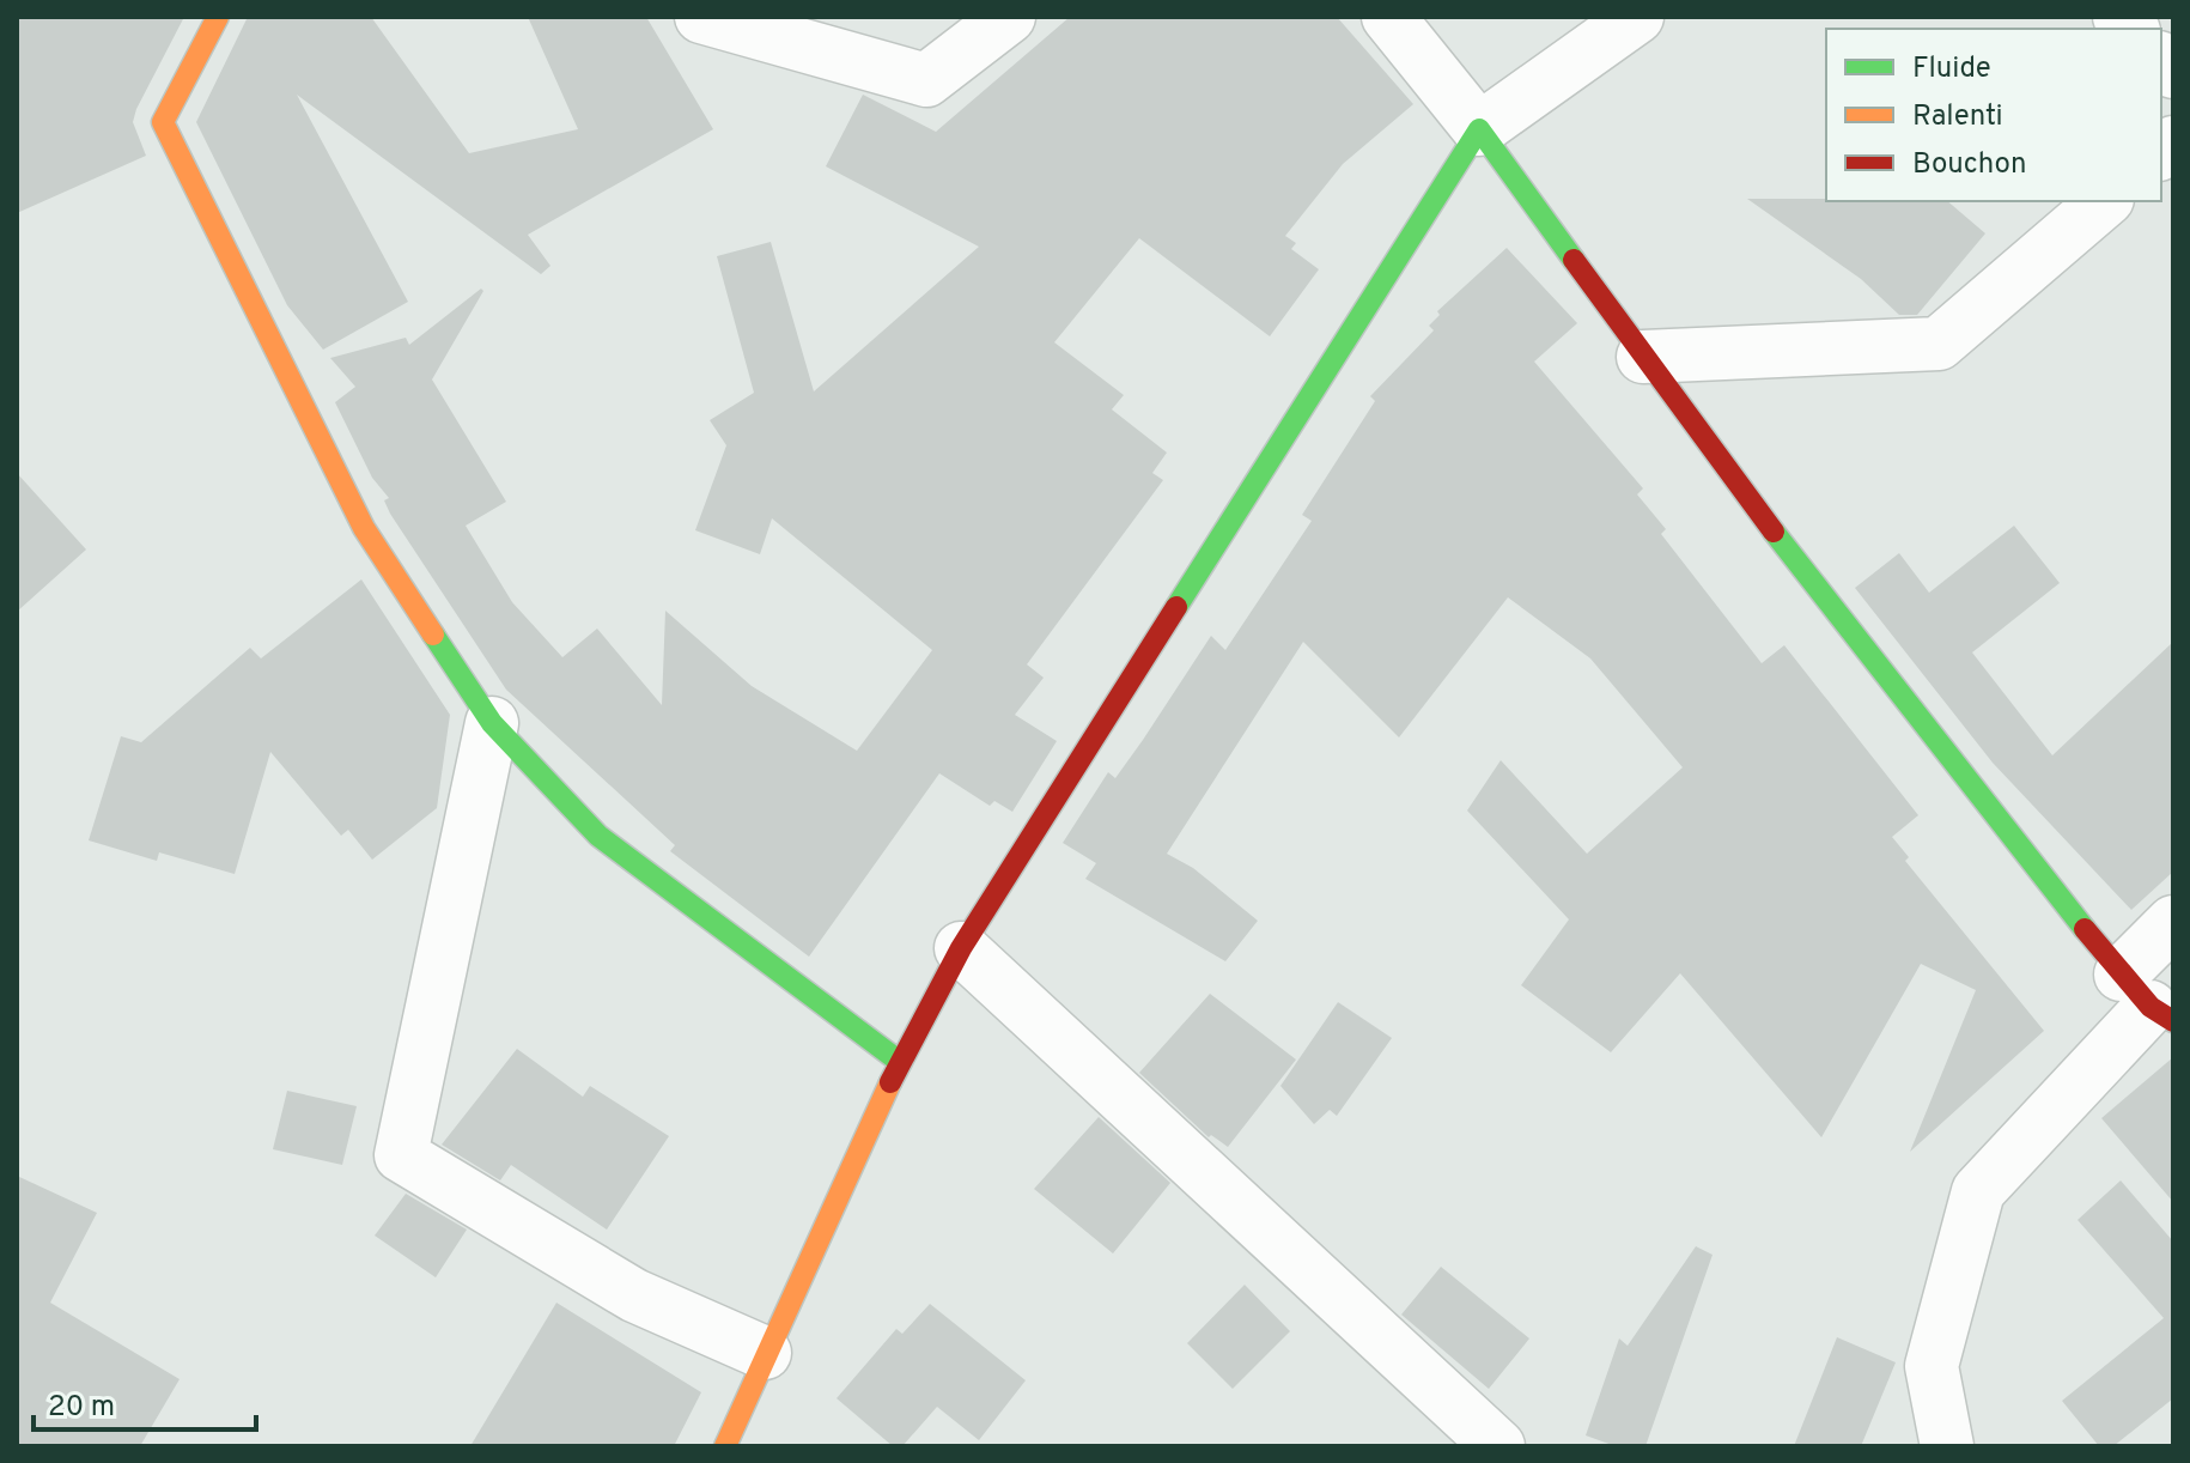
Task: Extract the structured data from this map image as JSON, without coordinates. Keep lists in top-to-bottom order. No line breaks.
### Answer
{"legend":["Fluide","Ralenti","Bouchon"],"scale_bar":"20 m"}
